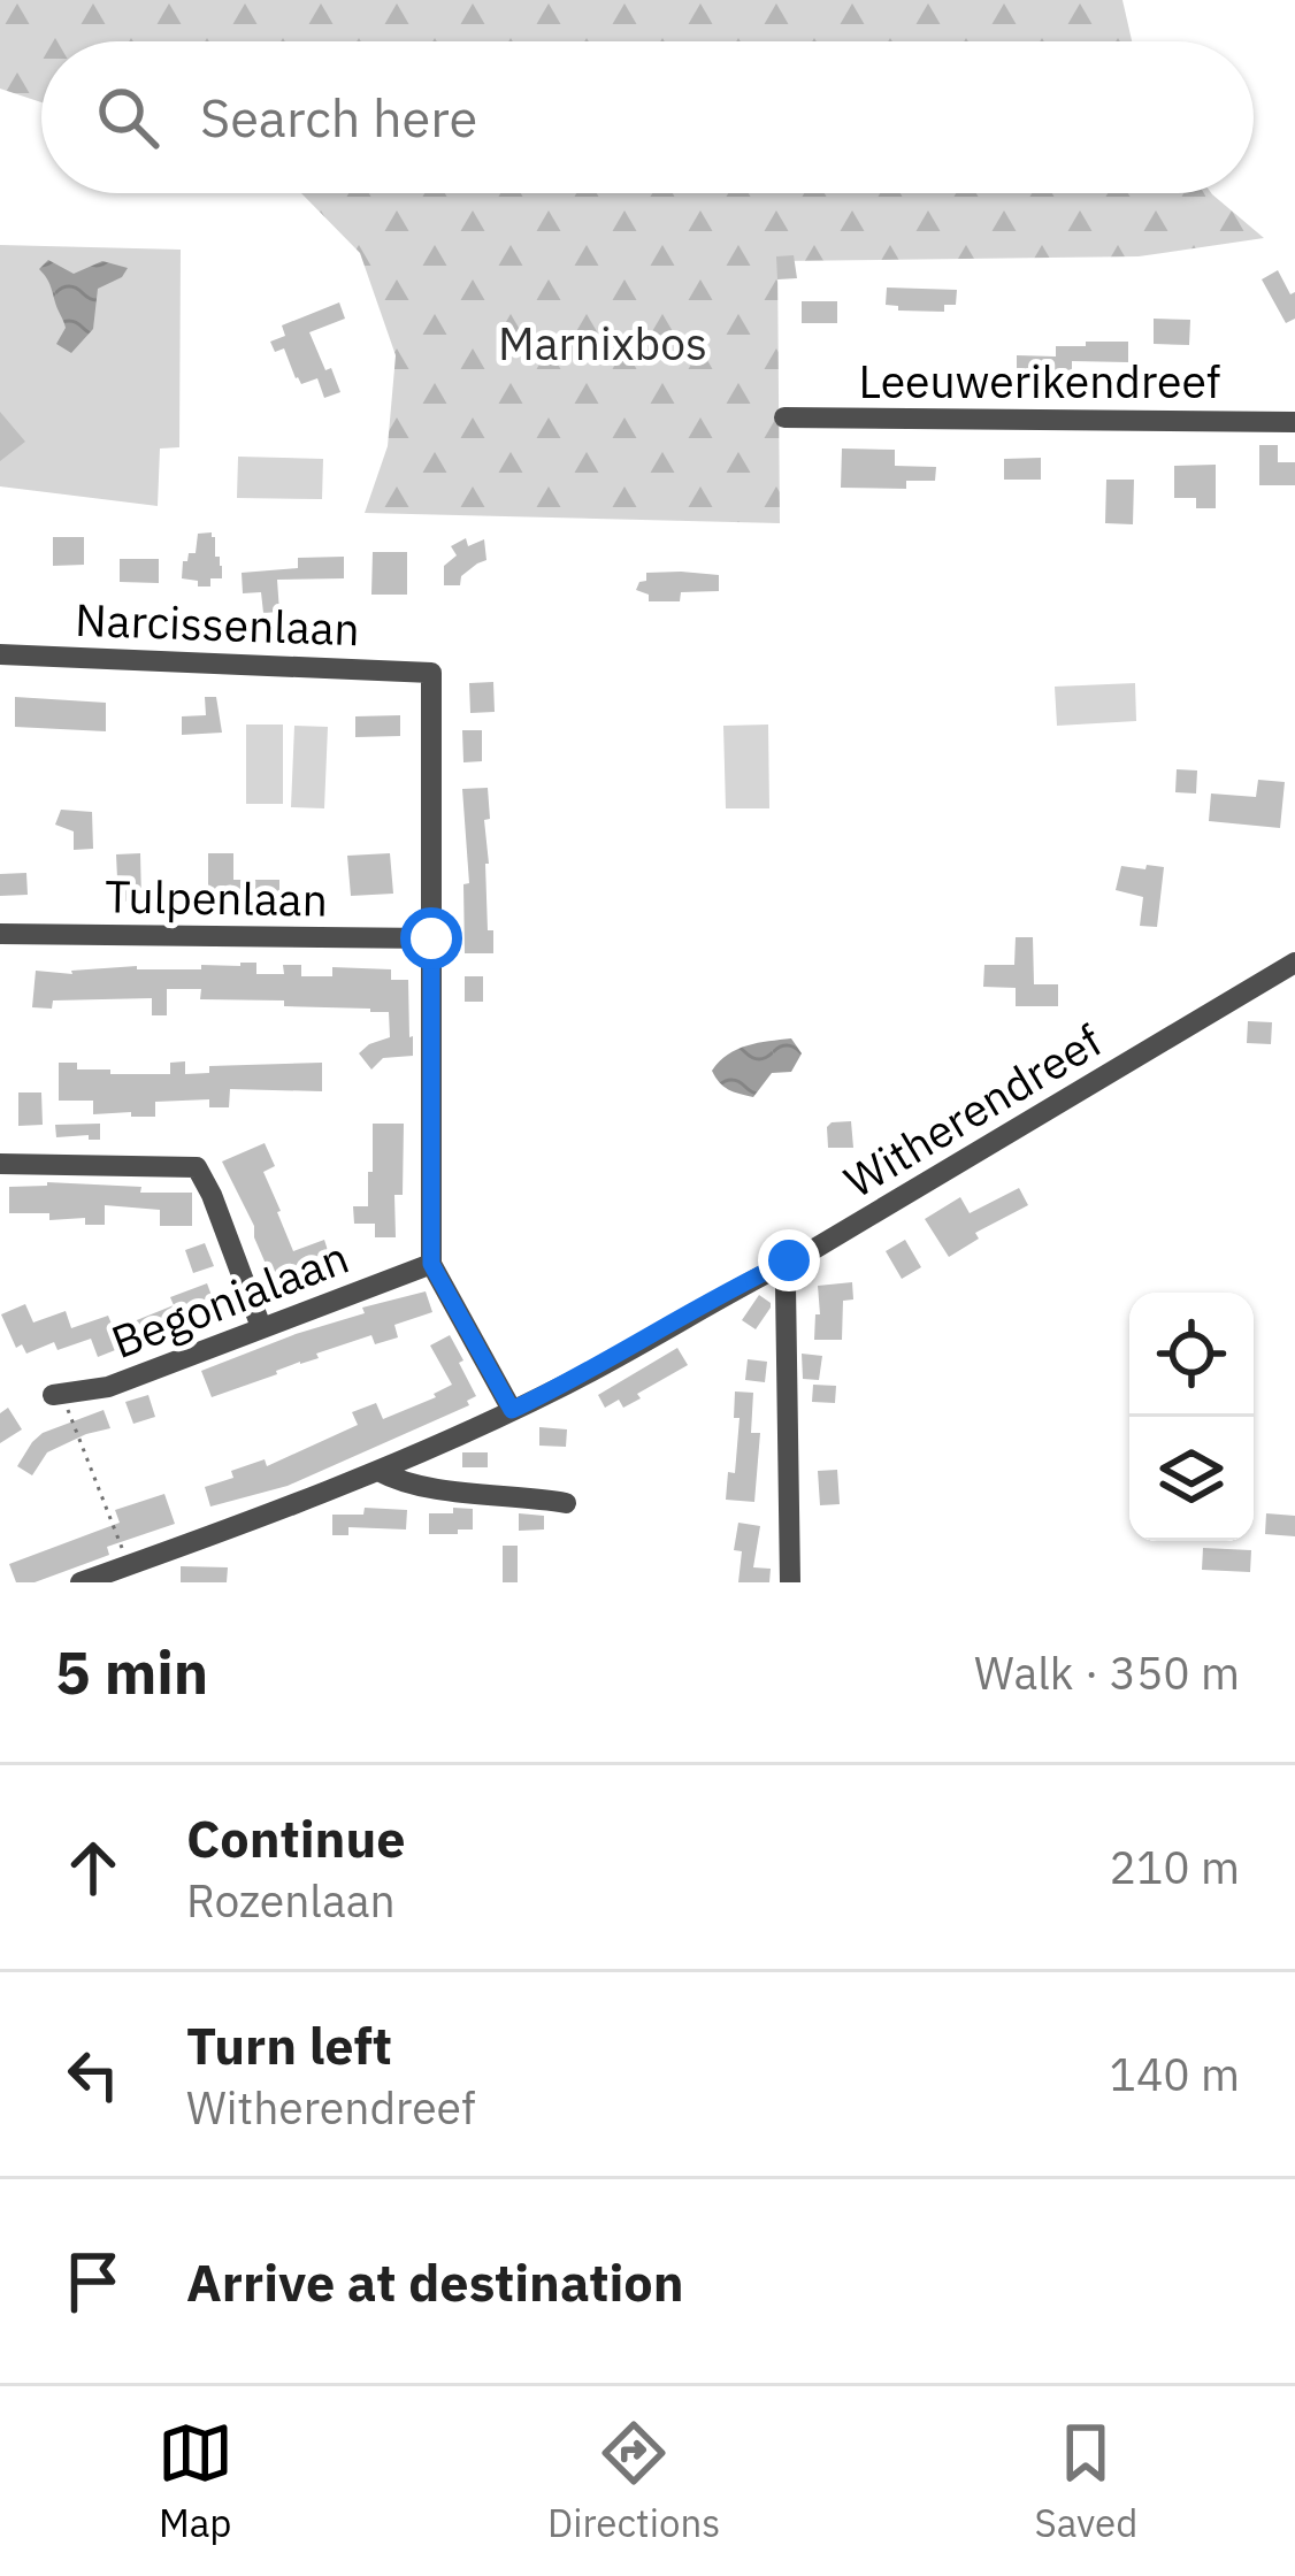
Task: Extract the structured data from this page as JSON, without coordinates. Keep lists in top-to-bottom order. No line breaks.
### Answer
{"streets":{"street":["Leeuwerikendreef","Narcissenlaan","Tulpenlaan","Witherendreef","Begonialaan"]},"crossings":[["Narcissenlaan","Tulpenlaan"]],"parks":["Marnixbos"],"page":{"search":"Search here","heading":["5 min","Walk · 350 m"],"list":[["Continue","Rozenlaan","210 m"],["Turn left","Witherendreef","140 m"],"Arrive at destination"],"nav":["Map","Directions","Saved"]}}
